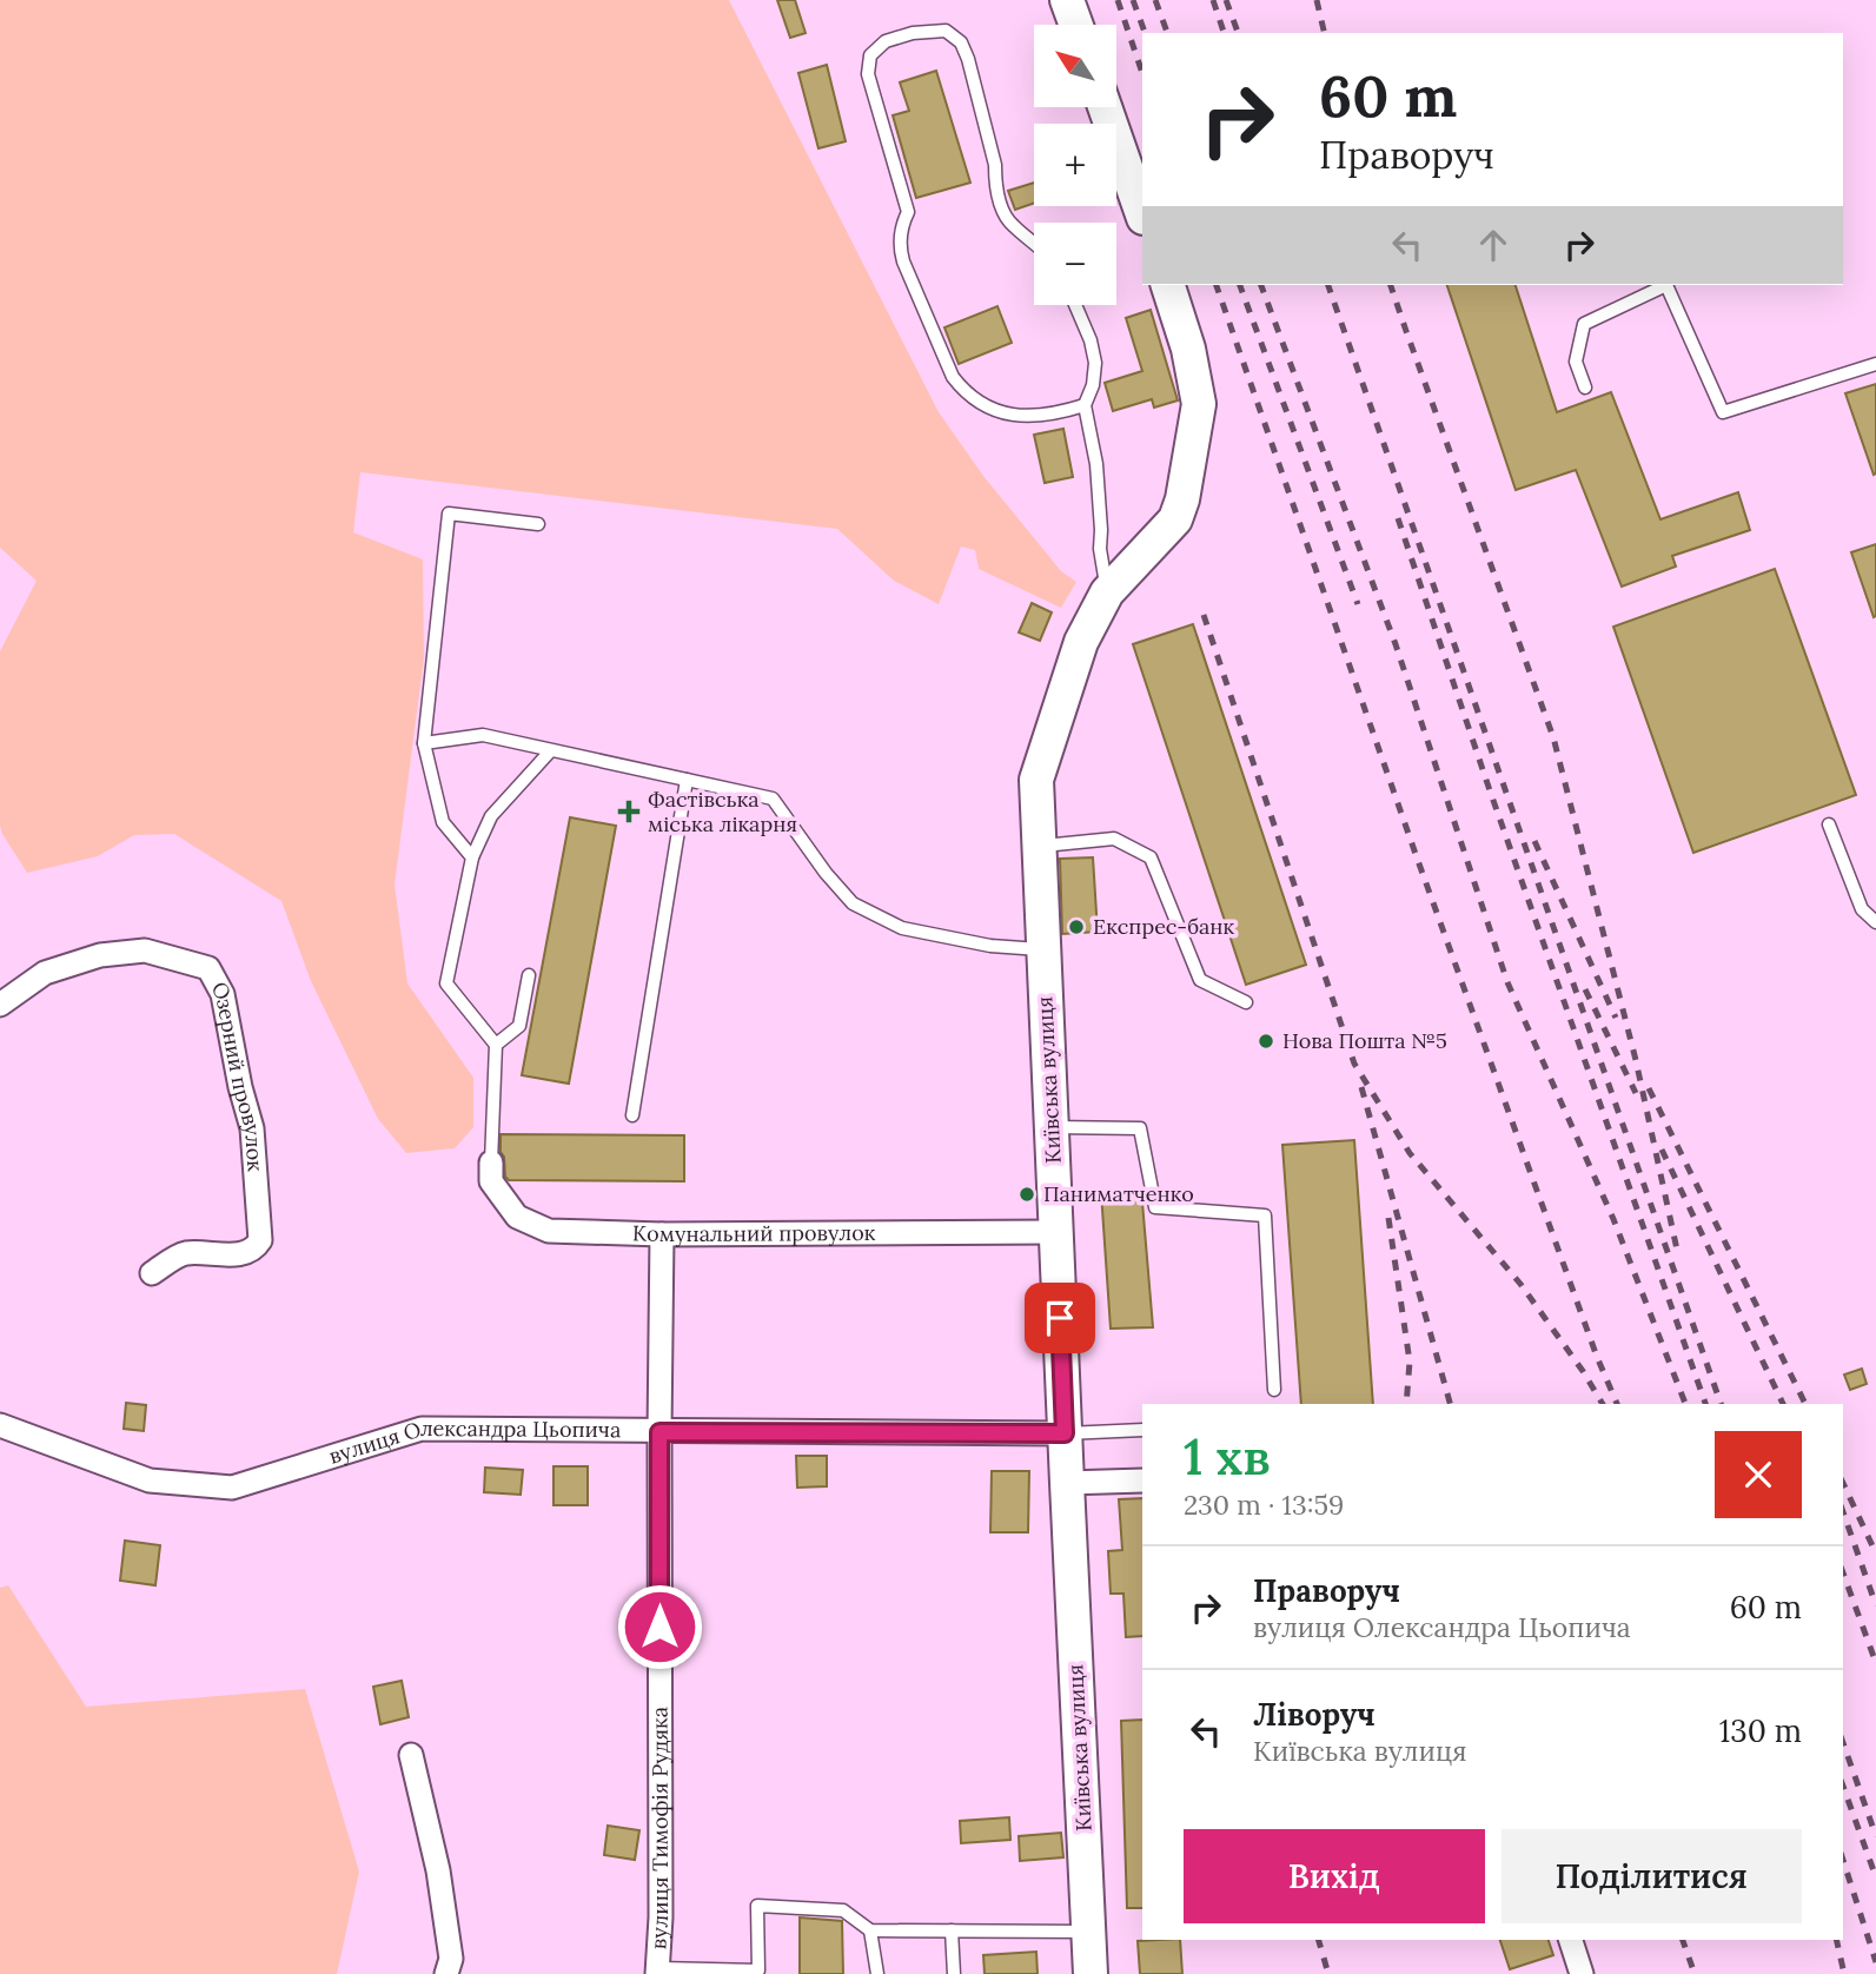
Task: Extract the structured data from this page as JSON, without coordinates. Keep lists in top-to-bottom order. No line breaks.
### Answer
{"streets":{"main road":["Київська вулиця"],"street":["Озерний провулок","Комунальний провулок","вулиця Олександра Цьопича","вулиця Тимофія Рудяка"]},"crossings":[["Київська вулиця","Комунальний провулок"],["Київська вулиця","вулиця Олександра Цьопича"],["Комунальний провулок","вулиця Тимофія Рудяка"],["вулиця Олександра Цьопича","вулиця Тимофія Рудяка"]],"places":{"health":["Фастівська міська лікарня"],"other":["Експрес-банк","Нова Пошта №5","Паниматченко"]},"north":"top left","page":{"map_buttons":["+","−"],"turn":["60 m","Праворуч"],"heading":["1 хв","230 m · 13:59"],"list":[{"name":"Праворуч","note":"вулиця Олександра Цьопича","value":"60 m"},{"name":"Ліворуч","note":"Київська вулиця","value":"130 m"}],"buttons":["Вихід","Поділитися"]}}
